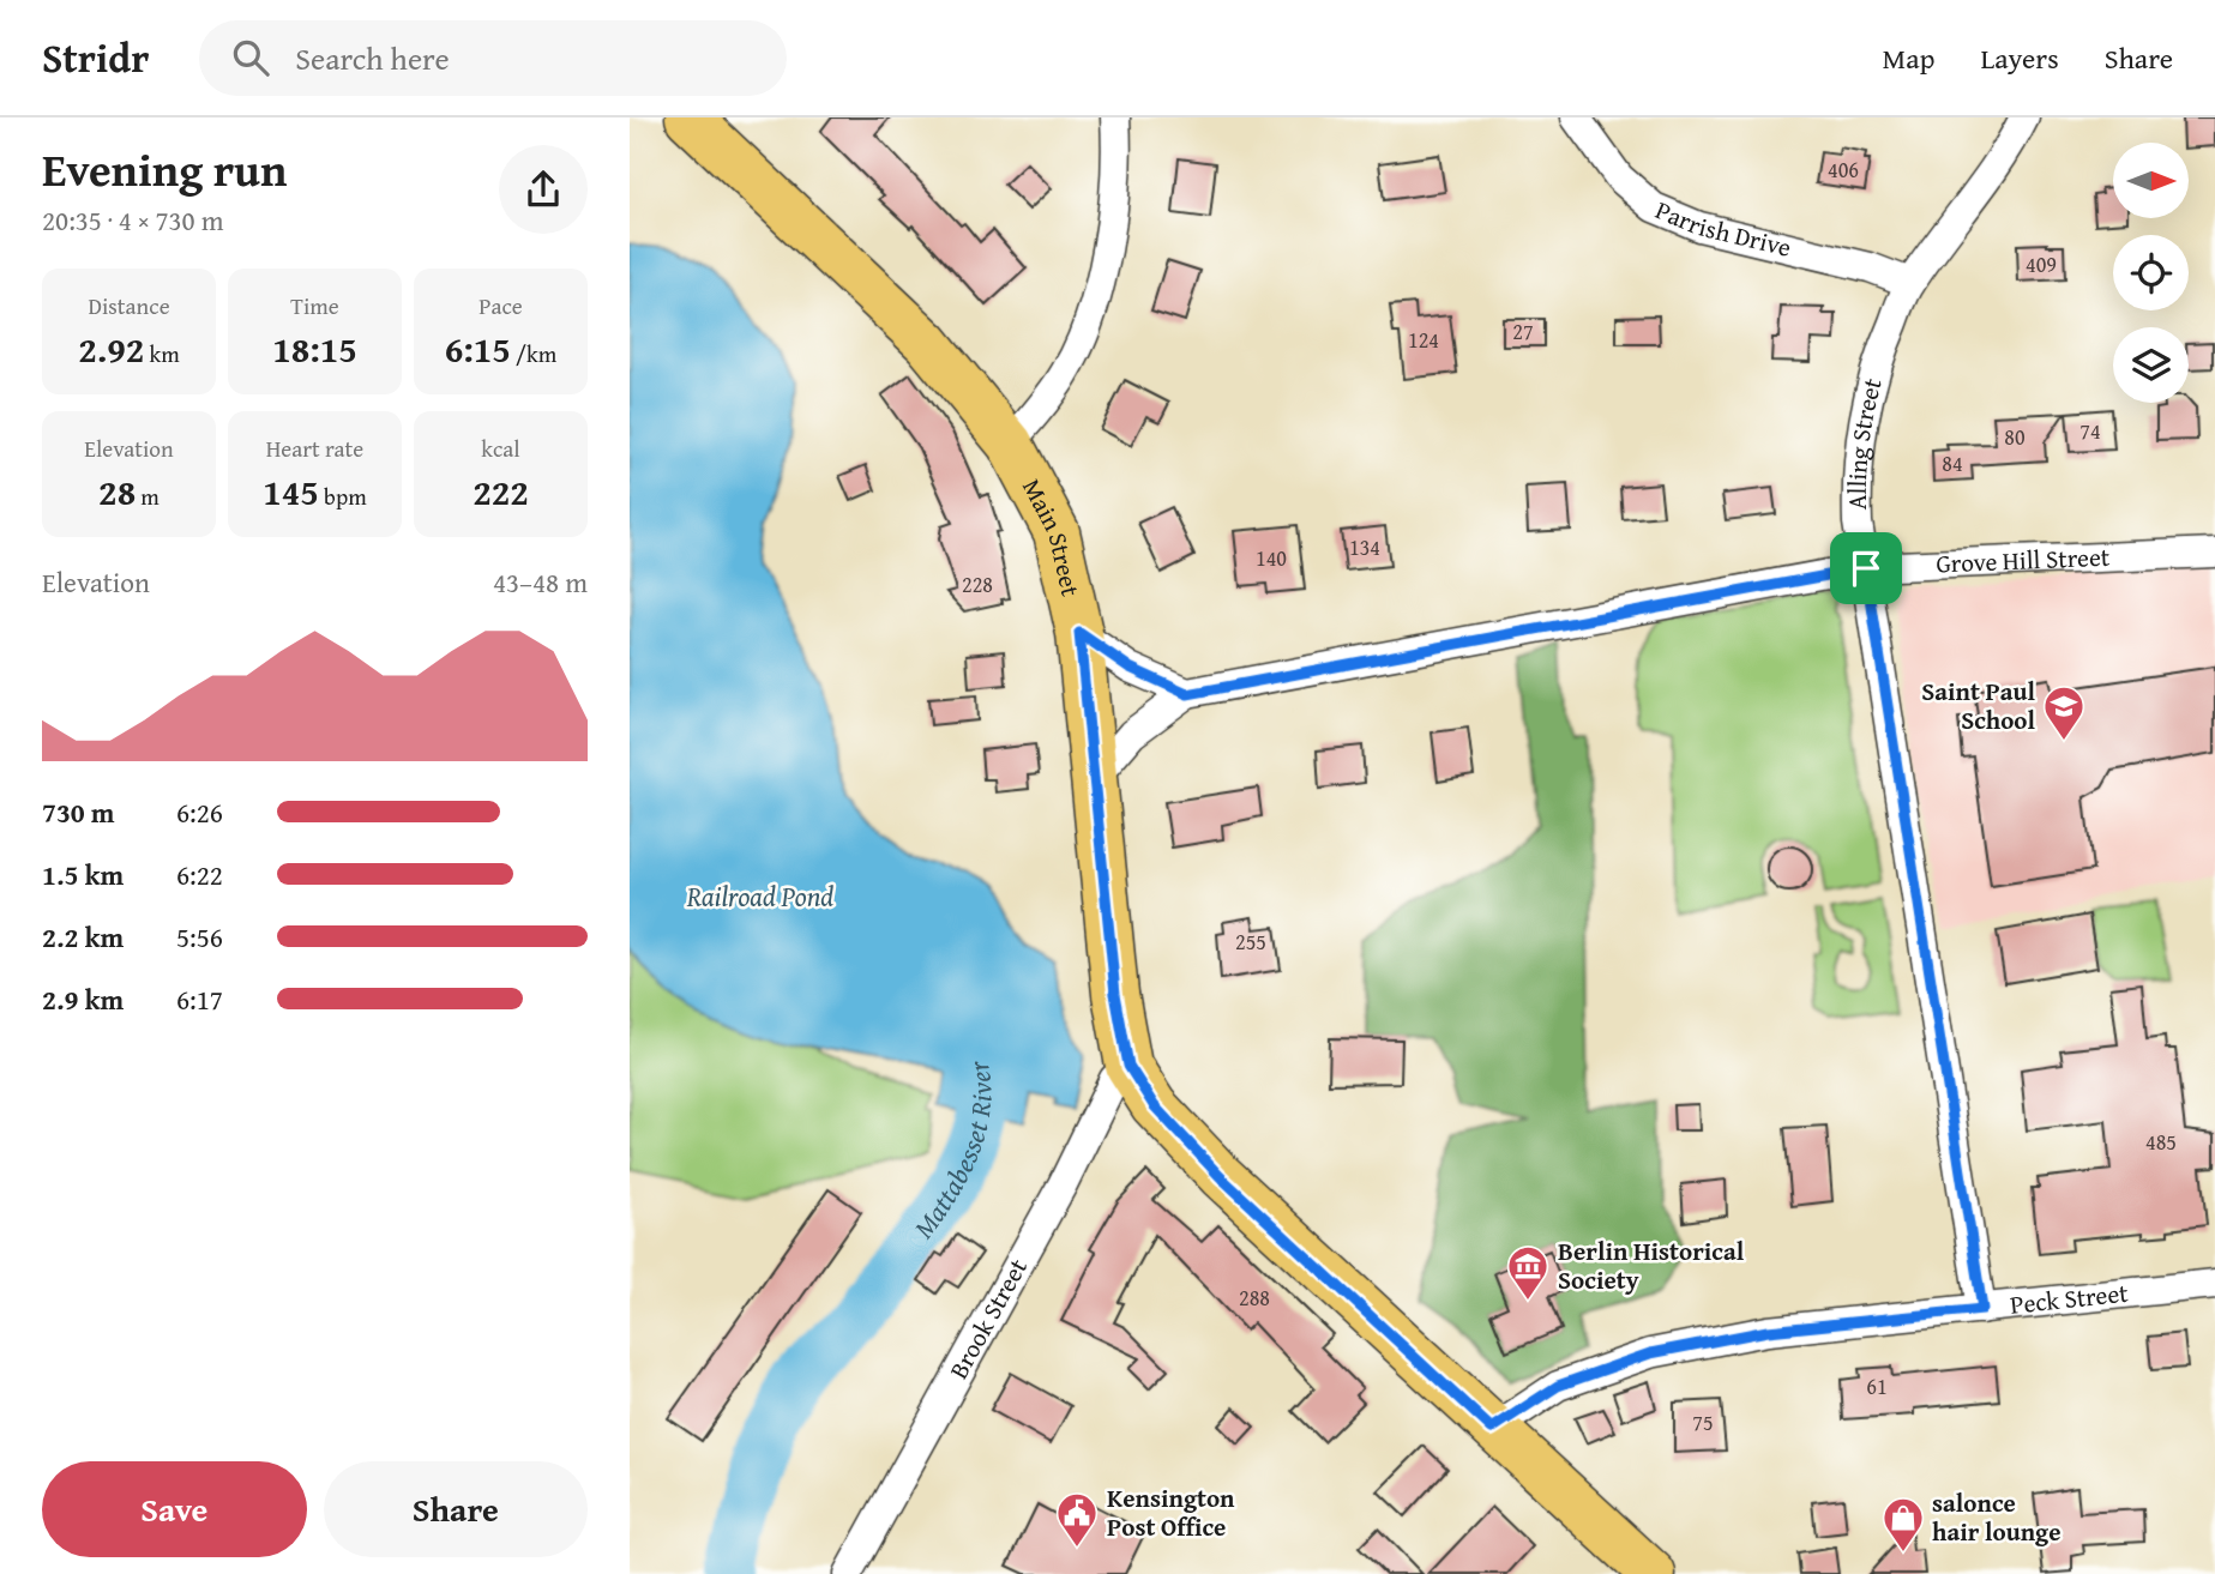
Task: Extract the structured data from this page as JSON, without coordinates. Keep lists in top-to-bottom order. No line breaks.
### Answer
{"streets":{"main road":["Main Street"],"street":["Parrish Drive","Alling Street","Grove Hill Street","Peck Street","Brook Street"]},"crossings":[["Parrish Drive","Alling Street"],["Alling Street","Grove Hill Street"],["Alling Street","Peck Street"],["Main Street","Grove Hill Street"],["Main Street","Peck Street"],["Main Street","Brook Street"]],"water":["Railroad Pond","Mattabesset River"],"places":{"school or university":["Saint Paul School"],"museum":["Berlin Historical Society"],"public building":["Kensington Post Office"],"shop":["salonce hair lounge"]},"house_numbers":["406","409","27","124","74","80","84","134","140","228","255","485","288","61","75"],"north":"right","page":{"header":"Stridr","search":"Search here","nav":["Map","Layers","Share"],"heading":["Evening run","20:35 · 4 × 730 m"],"stats":[["Distance","2.92 km"],["Time","18:15"],["Pace","6:15 /km"],["Elevation","28 m"],["Heart rate","145 bpm"],["kcal","222"]],"chart":["Elevation","43–48 m"],"list":[{"name":"730 m","note":"6:26"},{"name":"1.5 km","note":"6:22"},{"name":"2.2 km","note":"5:56"},{"name":"2.9 km","note":"6:17"}],"buttons":["Save","Share"]}}
